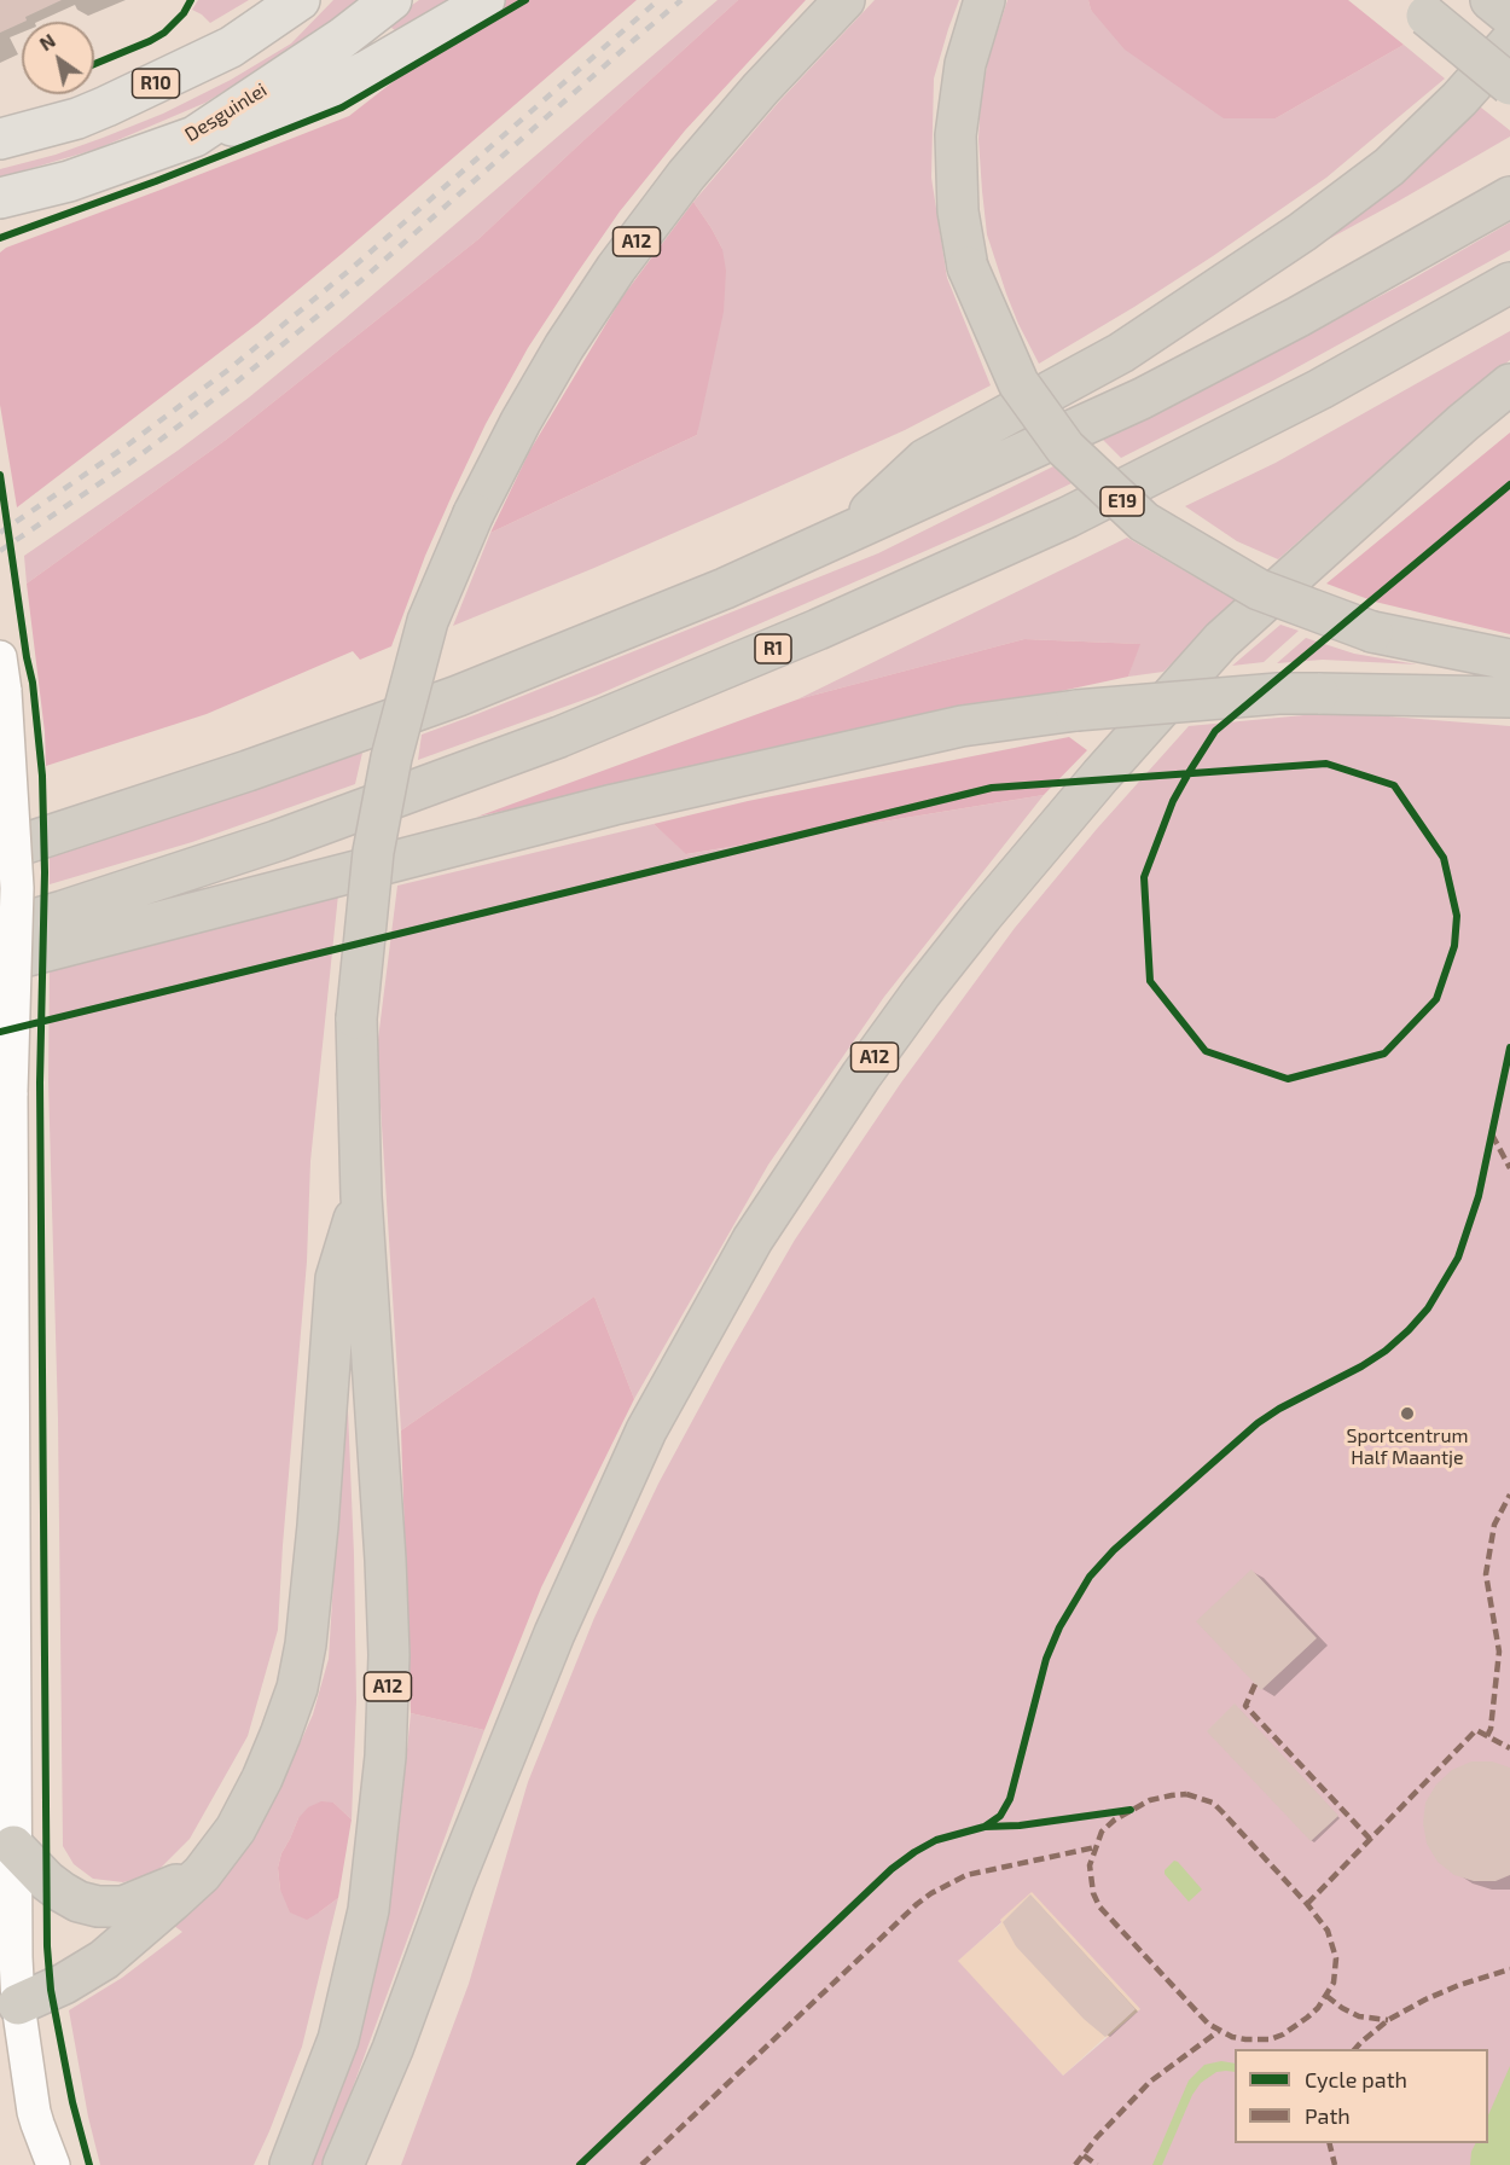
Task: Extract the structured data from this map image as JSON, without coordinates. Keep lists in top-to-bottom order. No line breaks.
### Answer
{"streets":{"highway":["A12","E19","R1"],"main road":["R10","Desguinlei"]},"places":["Sportcentrum Half Maantje"],"legend":["Cycle path","Path"],"north":"top left"}
